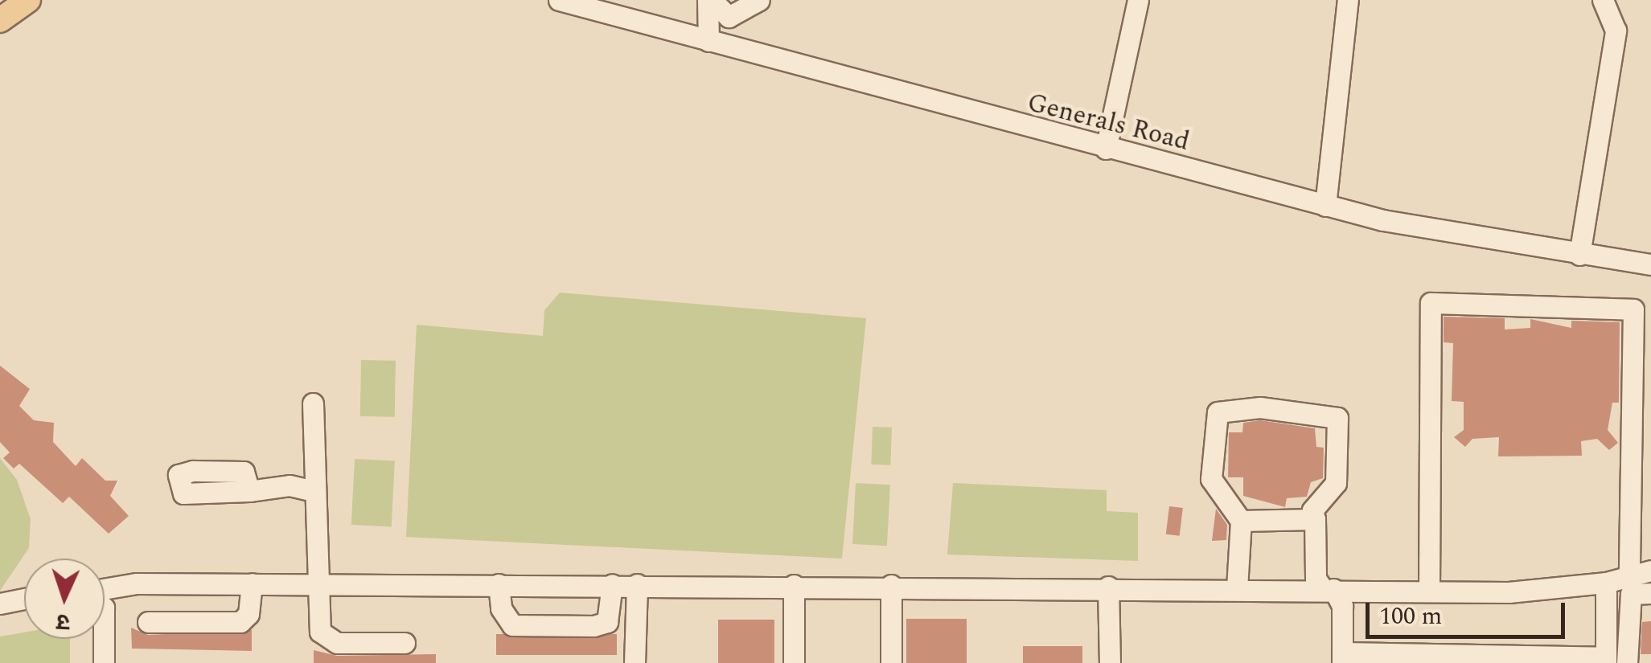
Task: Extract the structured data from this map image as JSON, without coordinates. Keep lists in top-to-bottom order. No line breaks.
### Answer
{"streets":{"street":["Generals Road"]},"scale_bar":"100 m","north":"bottom"}
